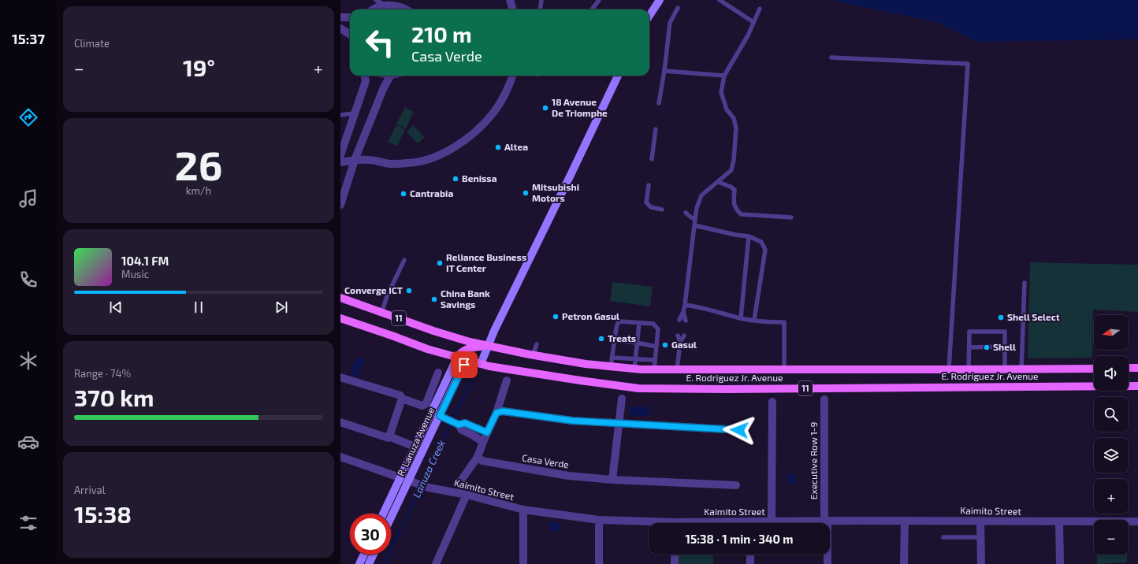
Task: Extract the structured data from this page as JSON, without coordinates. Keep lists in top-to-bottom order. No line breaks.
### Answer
{"streets":{"main road":["11","E. Rodriguez Jr. Avenue","R. Lanuza Avenue"],"street":["Executive Row 1-9","Casa Verde","Kaimito Street"]},"crossings":[["E. Rodriguez Jr. Avenue","R. Lanuza Avenue"],["R. Lanuza Avenue","Kaimito Street"],["Executive Row 1-9","Kaimito Street"]],"water":["Lanuza Creek"],"places":["18 Avenue De Triomphe","Altea","Benissa","Mitsubishi Motors","Cantrabia","Reliance Business IT Center","Converge ICT","China Bank Savings","Petron Gasul","Shell Select","Treats","Gasul","Shell"],"north":"left","page":{"tabs":"15:37","tile":["Climate",["26","km/h"],["Range · 74%","370 km"],["Arrival","15:38"]],"turn":["210 m","Casa Verde"],"heat":["−","19°","+"],"song":["104.1 FM","Music"],"map_buttons":["+","−"],"limit":"30","trip":"15:38 · 1 min · 340 m"}}
